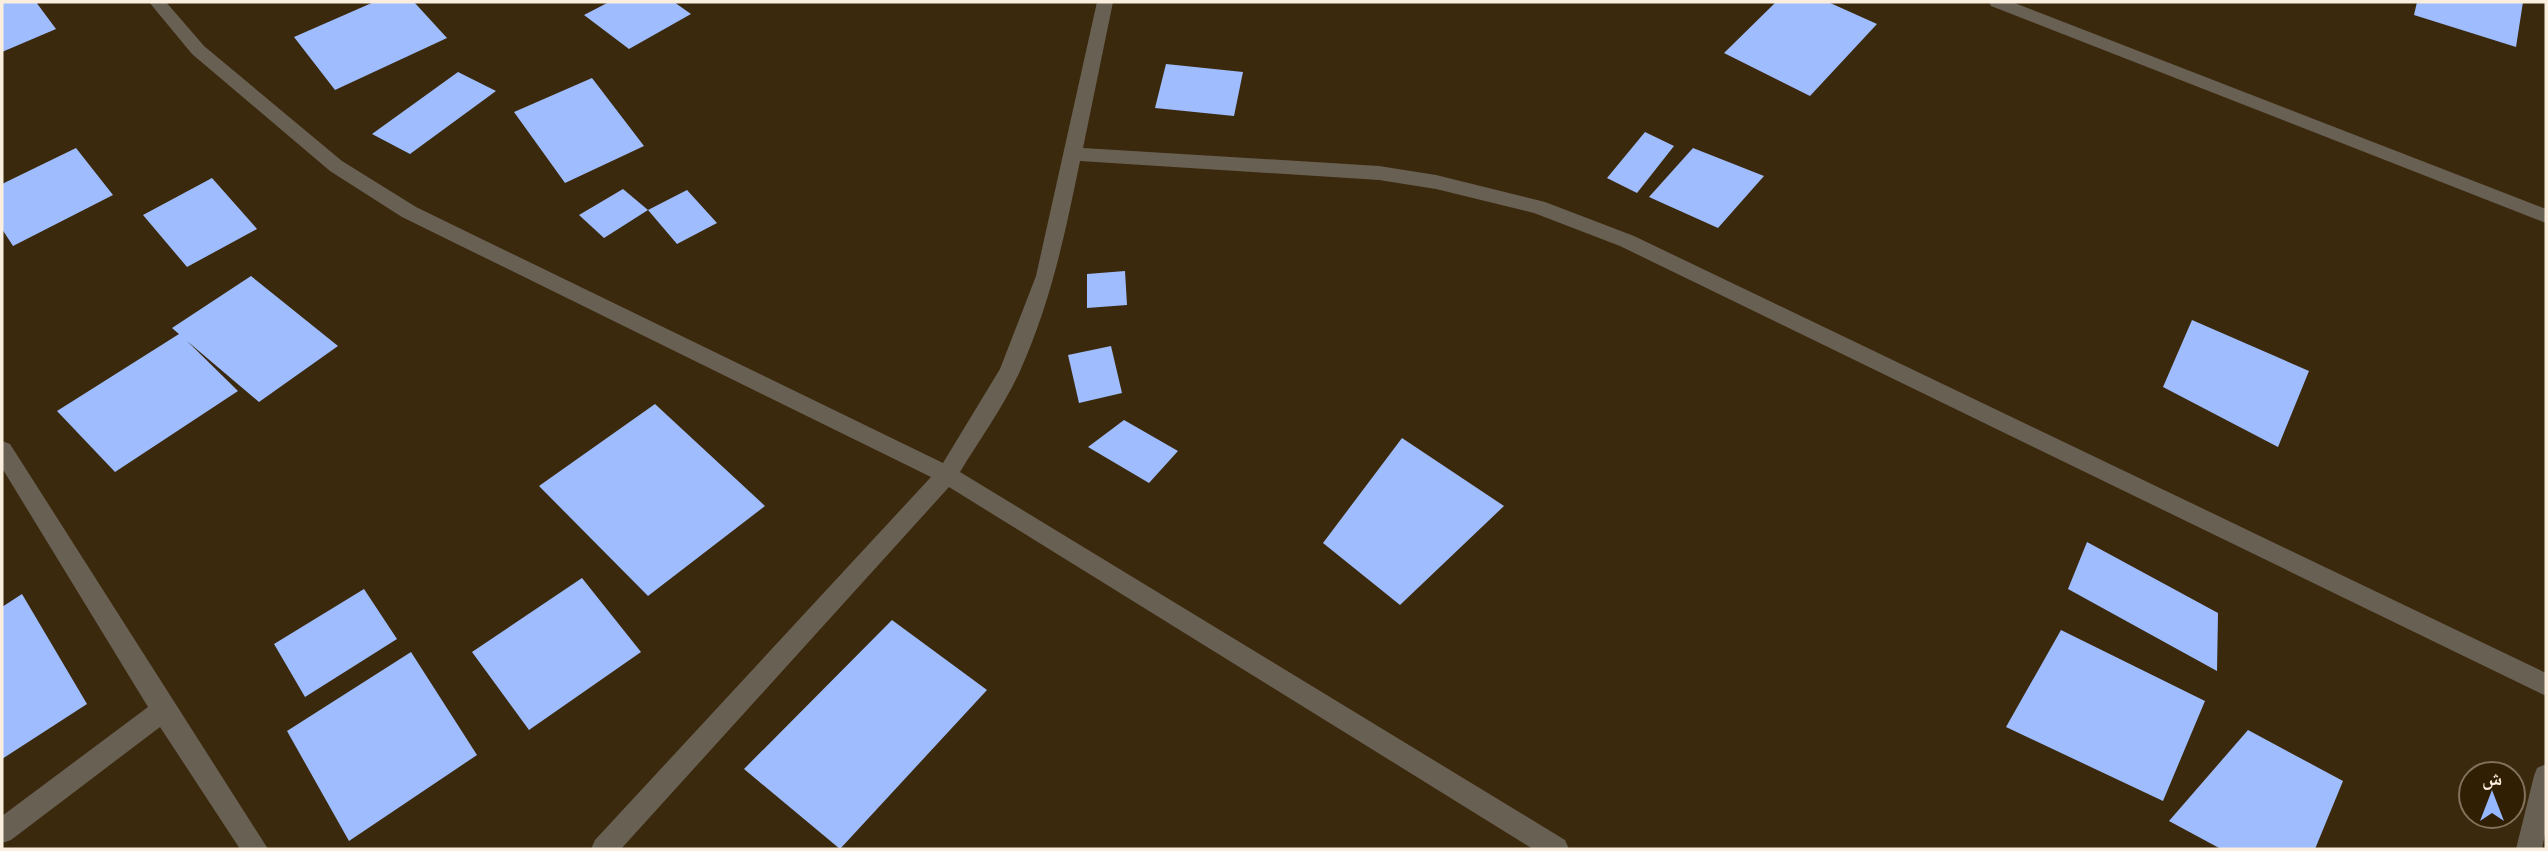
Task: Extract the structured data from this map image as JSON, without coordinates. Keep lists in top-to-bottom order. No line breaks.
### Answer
{"north":"top"}
